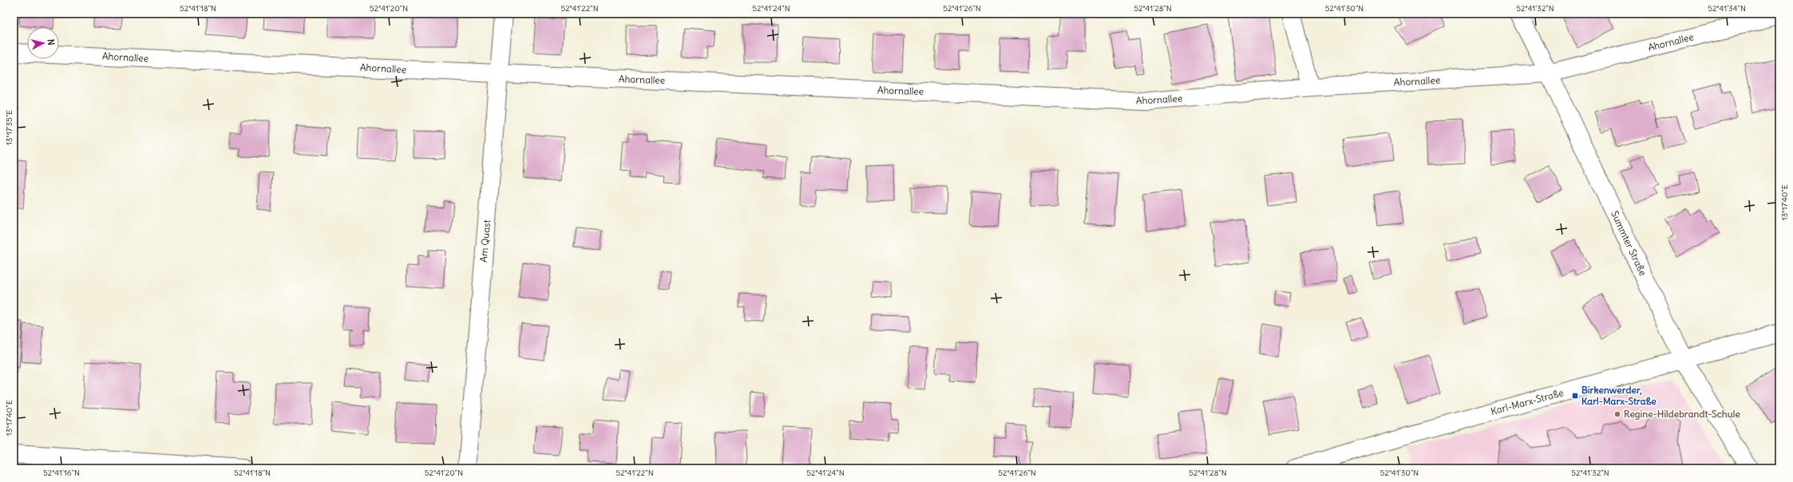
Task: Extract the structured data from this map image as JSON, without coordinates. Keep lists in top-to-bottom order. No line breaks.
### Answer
{"streets":{"street":["Ahornallee","Am Quast","Summter Straße","Karl-Marx-Straße"]},"crossings":[["Ahornallee","Am Quast"],["Ahornallee","Summter Straße"],["Summter Straße","Karl-Marx-Straße"]],"places":{"transit":["Birkenwerder, Karl-Marx-Straße"],"other":["Regine-Hildebrandt-Schule"]},"north":"right","coordinates":["52°41'18\"N","52°41'20\"N","52°41'22\"N","52°41'24\"N","52°41'26\"N","52°41'28\"N","52°41'30\"N","52°41'32\"N","52°41'34\"N","13°17'35\"E","13°17'40\"E","52°41'16\"N"]}
